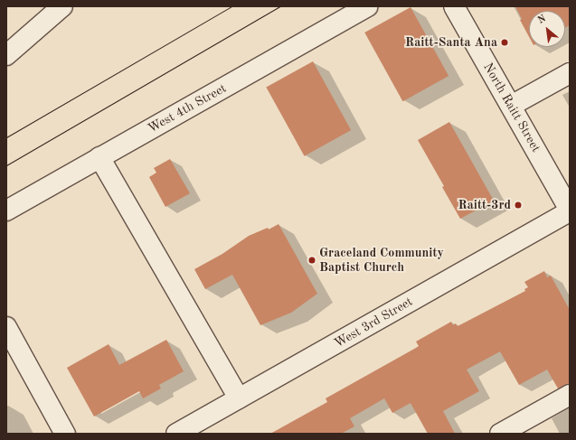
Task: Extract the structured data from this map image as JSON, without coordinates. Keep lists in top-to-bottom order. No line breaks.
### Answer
{"streets":{"street":["North Raitt Street","West 4th Street","West 3rd Street"]},"crossings":[["North Raitt Street","West 3rd Street"]],"places":["Raitt-Santa Ana","Raitt-3rd","Graceland Community Baptist Church"],"north":"top left"}
